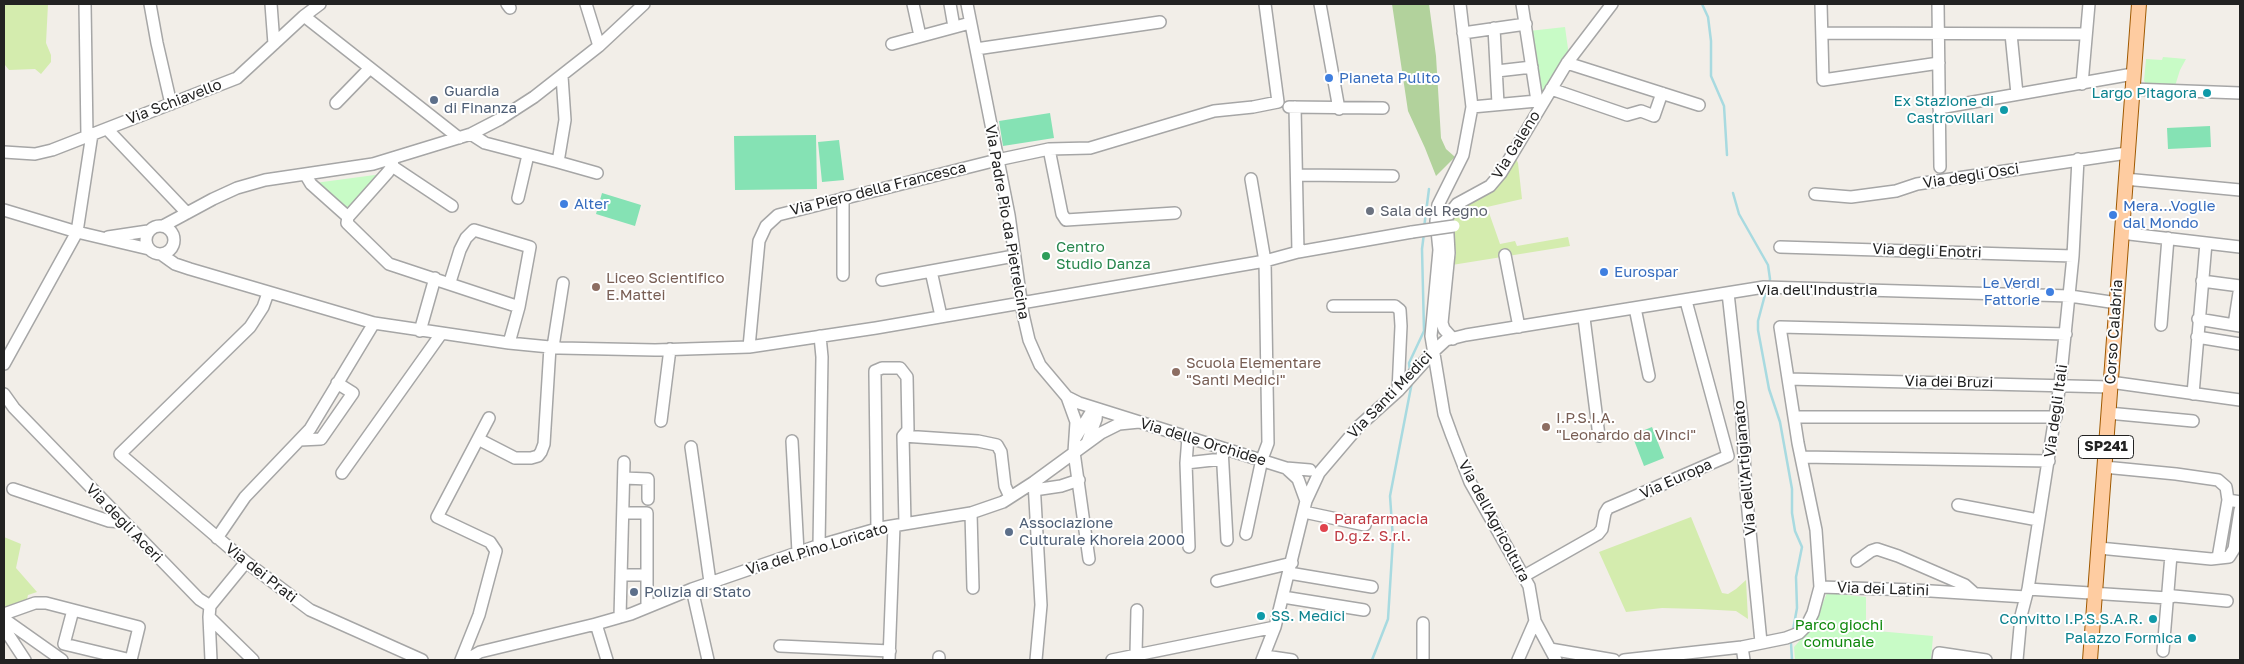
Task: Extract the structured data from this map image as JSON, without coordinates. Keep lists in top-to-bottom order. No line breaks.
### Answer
{"streets":{"main road":["Corso Calabria","SP241"],"street":["Via Schiavello","Via Galeno","Via degli Osci","Via Piero della Francesca","Via Padre Pio da Pietrelcina","Via degli Enotri","Via dell'Industria","Via dei Bruzi","Via Santi Medici","Via degli Itali","Via delle Orchidee","Via dell'Artigianato","Via Europa","Via dell'Agricoltura","Via degli Aceri","Via del Pino Loricato","Via dei Prati","Via dei Latini"]},"crossings":[["Via Galeno","Via dell'Industria"],["Via degli Osci","Corso Calabria"],["Via degli Osci","Via degli Itali"],["Via Piero della Francesca","Via Padre Pio da Pietrelcina"],["Via Padre Pio da Pietrelcina","Via delle Orchidee"],["Via degli Enotri","Via degli Itali"],["Via dell'Industria","Corso Calabria"],["Via dell'Industria","Via Santi Medici"],["Via dell'Industria","Via degli Itali"],["Via dell'Industria","Via dell'Artigianato"],["Via dell'Industria","Via Europa"],["Via dell'Industria","Via dell'Agricoltura"],["Corso Calabria","Via dei Bruzi"],["Corso Calabria","Via dei Latini"],["Via dei Bruzi","Via degli Itali"],["Via Santi Medici","Via delle Orchidee"],["Via Santi Medici","Via dell'Agricoltura"],["Via degli Itali","Via dei Latini"],["Via delle Orchidee","Via del Pino Loricato"],["Via dell'Artigianato","Via dei Latini"],["Via Europa","Via dell'Agricoltura"]],"parks":["Parco giochi comunale"],"places":["Pianeta Pulito","Largo Pitagora","Guardia di Finanza","Ex Stazione di Castrovillari","Alter","Sala del Regno","Mera...Voglie dal Mondo","Centro Studio Danza","Eurospar","Liceo Scientifico E.Mattei","Le Verdi Fattorie","Scuola Elementare \"Santi Medici\"","I.P.S.I.A. \"Leonardo da Vinci\"","Parafarmacia D.g.z. S.r.l.","Associazione Culturale Khoreia 2000","Polizia di Stato","SS. Medici","Convitto I.P.S.S.A.R.","Palazzo Formica"]}
